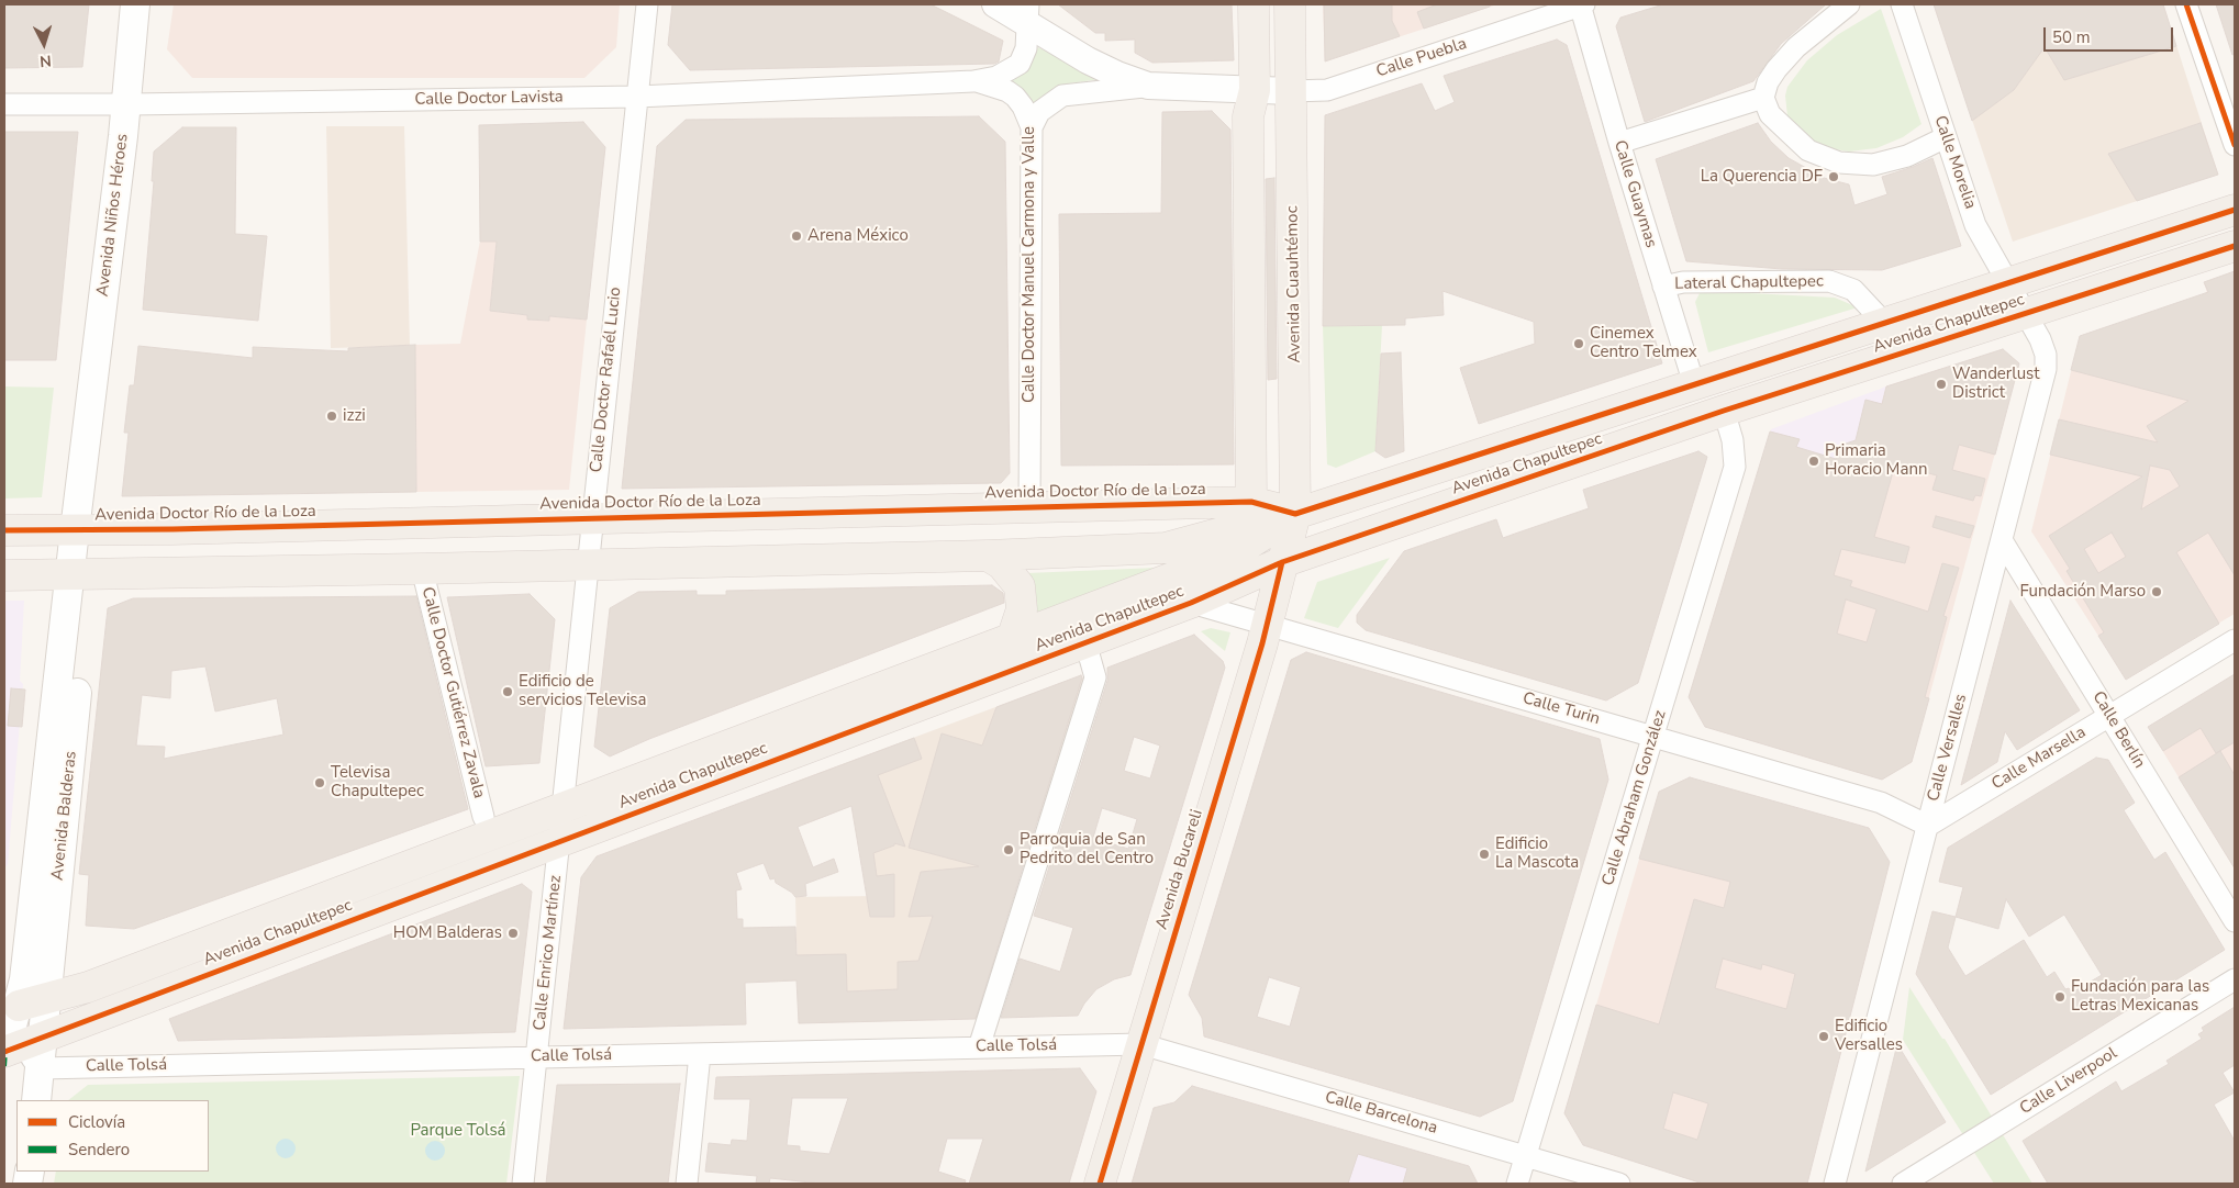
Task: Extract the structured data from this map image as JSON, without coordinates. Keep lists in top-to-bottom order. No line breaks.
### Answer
{"streets":{"main road":["Avenida Niños Héroes","Avenida Cuauhtémoc","Avenida Chapultepec","Avenida Doctor Río de la Loza","Avenida Balderas","Avenida Bucareli"],"street":["Calle Puebla","Calle Doctor Lavista","Calle Morelia","Calle Guaymas","Calle Doctor Manuel Carmona y Valle","Lateral Chapultepec","Calle Doctor Rafaél Lucio","Calle Doctor Gutiérrez Zavala","Calle Turin","Calle Berlín","Calle Versalles","Calle Marsella","Calle Abraham González","Calle Enrico Martínez","Calle Tolsá","Calle Liverpool","Calle Barcelona"]},"crossings":[["Calle Puebla","Calle Guaymas"],["Calle Puebla","Avenida Cuauhtémoc"],["Calle Doctor Lavista","Avenida Niños Héroes"],["Calle Doctor Lavista","Calle Doctor Manuel Carmona y Valle"],["Calle Doctor Lavista","Calle Doctor Rafaél Lucio"],["Calle Morelia","Avenida Chapultepec"],["Calle Morelia","Calle Versalles"],["Calle Guaymas","Lateral Chapultepec"],["Calle Guaymas","Avenida Chapultepec"],["Avenida Niños Héroes","Avenida Doctor Río de la Loza"],["Avenida Niños Héroes","Avenida Balderas"],["Calle Doctor Manuel Carmona y Valle","Avenida Doctor Río de la Loza"],["Lateral Chapultepec","Avenida Chapultepec"],["Avenida Cuauhtémoc","Avenida Chapultepec"],["Avenida Cuauhtémoc","Avenida Doctor Río de la Loza"],["Avenida Cuauhtémoc","Avenida Bucareli"],["Avenida Chapultepec","Calle Doctor Rafaél Lucio"],["Avenida Chapultepec","Avenida Doctor Río de la Loza"],["Avenida Chapultepec","Calle Doctor Gutiérrez Zavala"],["Avenida Chapultepec","Calle Turin"],["Avenida Chapultepec","Calle Versalles"],["Avenida Chapultepec","Calle Abraham González"],["Avenida Chapultepec","Avenida Balderas"],["Avenida Chapultepec","Avenida Bucareli"],["Avenida Chapultepec","Calle Enrico Martínez"],["Calle Doctor Rafaél Lucio","Avenida Doctor Río de la Loza"],["Calle Doctor Rafaél Lucio","Calle Enrico Martínez"],["Avenida Doctor Río de la Loza","Avenida Balderas"],["Calle Turin","Calle Versalles"],["Calle Turin","Calle Marsella"],["Calle Turin","Calle Abraham González"],["Calle Turin","Avenida Bucareli"],["Calle Berlín","Calle Versalles"],["Calle Berlín","Calle Marsella"],["Calle Versalles","Calle Marsella"],["Calle Abraham González","Calle Barcelona"],["Avenida Balderas","Calle Tolsá"],["Avenida Bucareli","Calle Tolsá"],["Avenida Bucareli","Calle Barcelona"],["Calle Enrico Martínez","Calle Tolsá"],["Calle Tolsá","Calle Barcelona"]],"parks":["Parque Tolsá"],"places":["La Querencia DF","Arena México","Cinemex Centro Telmex","Wanderlust District","izzi","Primaria Horacio Mann","Fundación Marso","Edificio de servicios Televisa","Televisa Chapultepec","Parroquia de San Pedrito del Centro","Edificio La Mascota","HOM Balderas","Fundación para las Letras Mexicanas","Edificio Versalles"],"legend":["Ciclovía","Sendero"],"scale_bar":"50 m","north":"bottom"}
